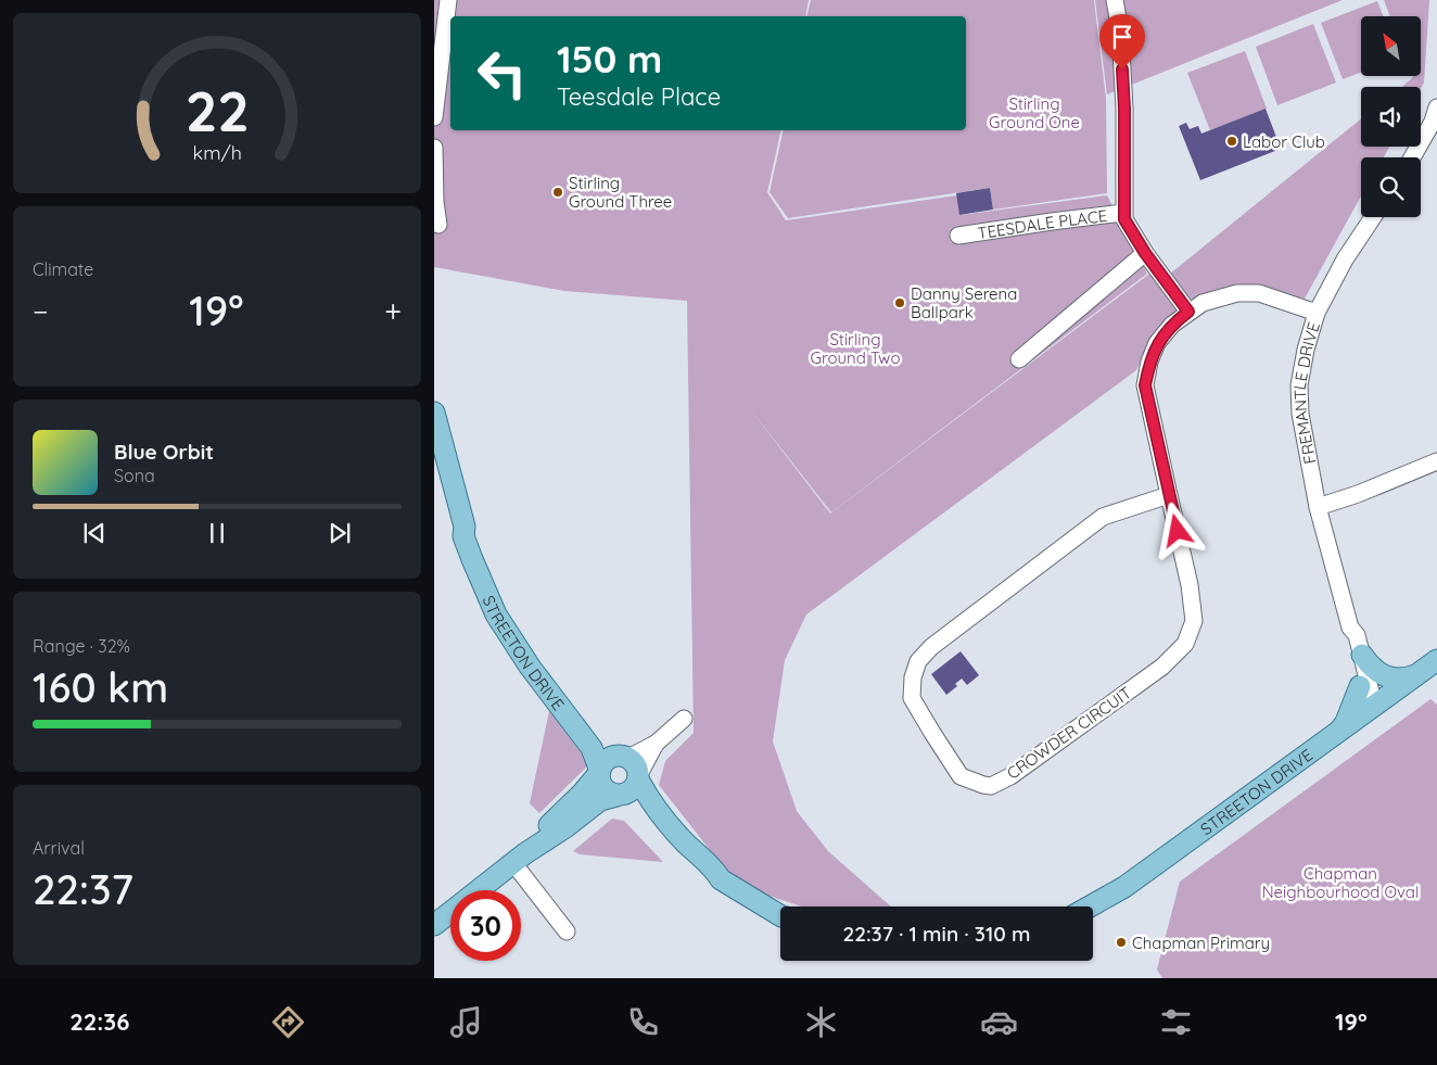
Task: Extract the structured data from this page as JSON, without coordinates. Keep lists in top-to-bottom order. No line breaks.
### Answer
{"streets":{"main road":["STREETON DRIVE"],"street":["TEESDALE PLACE","FREMANTLE DRIVE","CROWDER CIRCUIT"]},"crossings":[["TEESDALE PLACE","CROWDER CIRCUIT"],["FREMANTLE DRIVE","STREETON DRIVE"],["FREMANTLE DRIVE","CROWDER CIRCUIT"]],"parks":["Stirling Ground One","Stirling Ground Two","Chapman Neighbourhood Oval"],"places":["Labor Club","Stirling Ground Three","Danny Serena Ballpark","Chapman Primary"],"north":"top left","page":{"turn":["150 m","Teesdale Place"],"tile":["Climate",["Range · 32%","160 km"],["Arrival","22:37"]],"heat":["−","19°","+"],"song":["Blue Orbit","Sona"],"limit":"30","trip":"22:37 · 1 min · 310 m","tabs":["22:36","19°"],"gauge":["22","km/h"]}}
